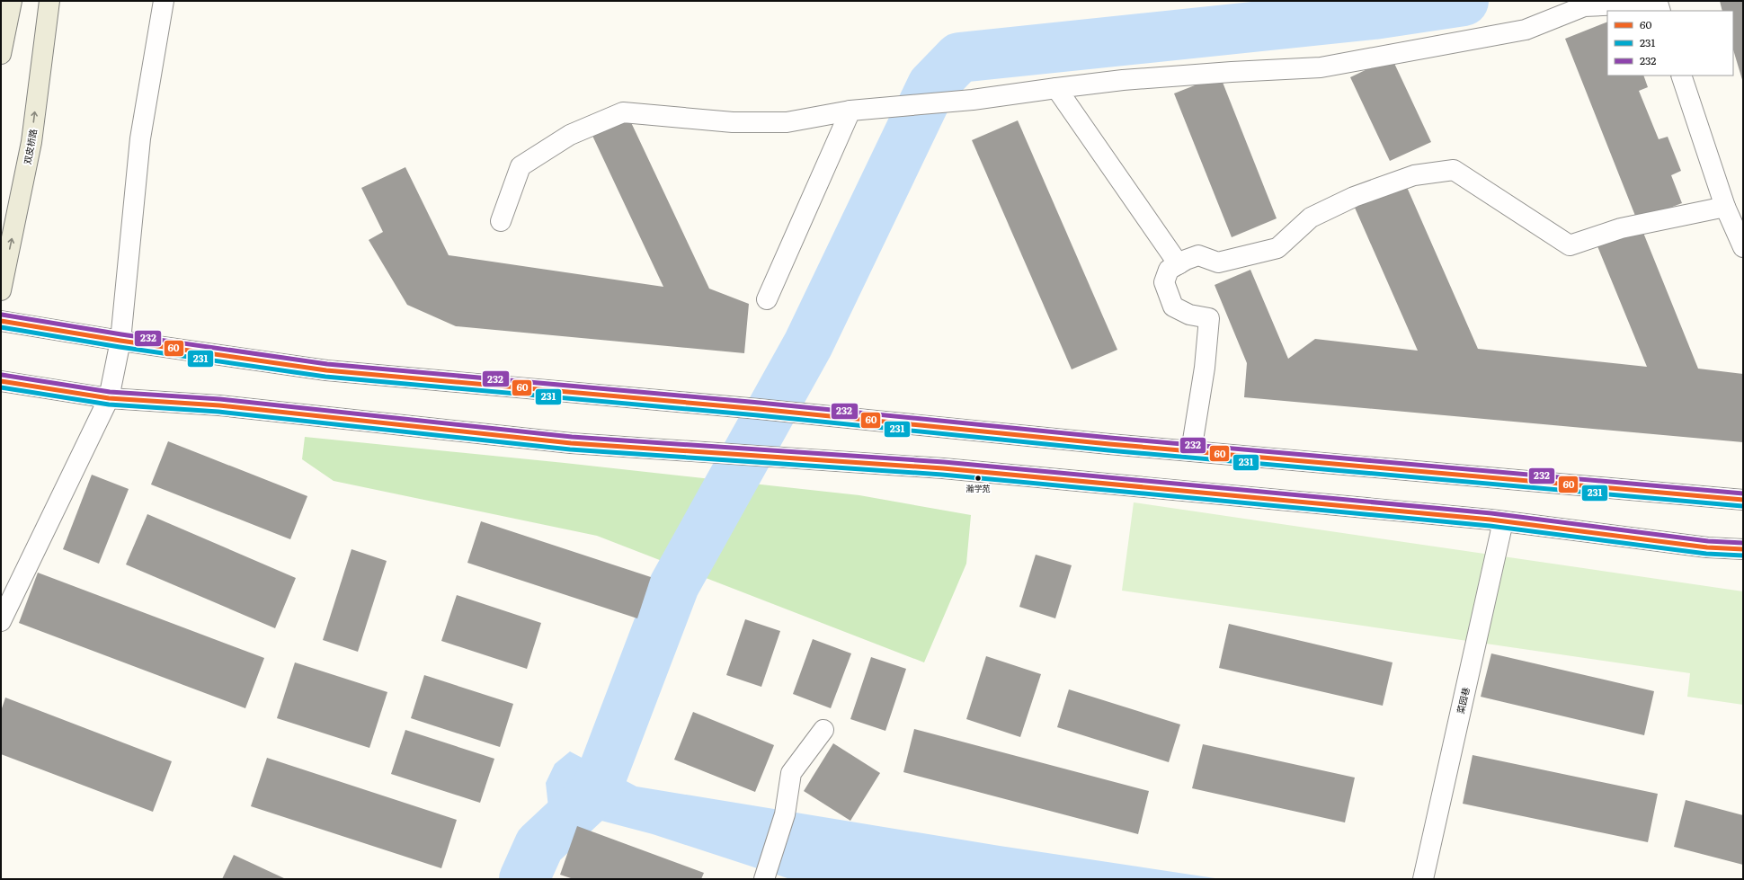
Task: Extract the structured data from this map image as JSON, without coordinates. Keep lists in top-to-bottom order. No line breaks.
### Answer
{"streets":{"main road":["双皮桥路"],"street":["菜园巷"]},"one_way":["双皮桥路"],"places":["瀚学苑"],"lines":["transit line 232","transit line 60","transit line 231"],"legend":["60","231","232"]}
